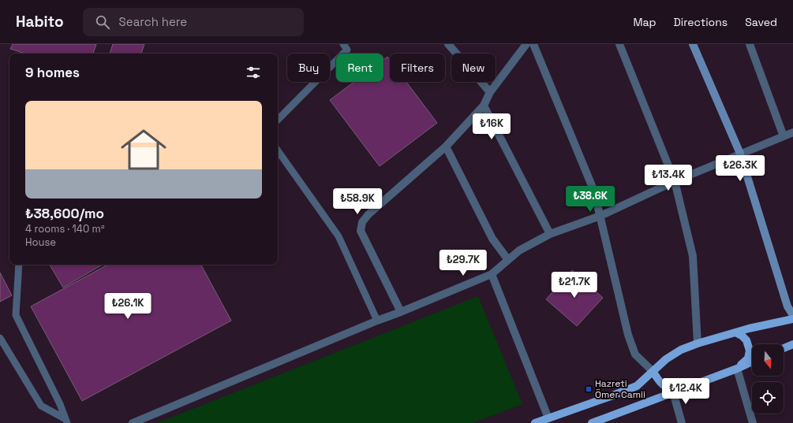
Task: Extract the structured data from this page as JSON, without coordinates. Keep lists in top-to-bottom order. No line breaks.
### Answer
{"places":{"transit":["Hazreti Ömer Camii"]},"north":"bottom","page":{"header":"Habito","search":"Search here","nav":["Map","Directions","Saved"],"chip":["Buy","Rent","Filters","New"],"heading":"9 homes","list":[{"name":"₺38,600/mo","note":"4 rooms · 140 m² · House"}],"price":["₺16K","₺26.3K","₺13.4K","₺38.6K","₺58.9K","₺29.7K","₺21.7K","₺26.1K","₺12.4K"]}}
